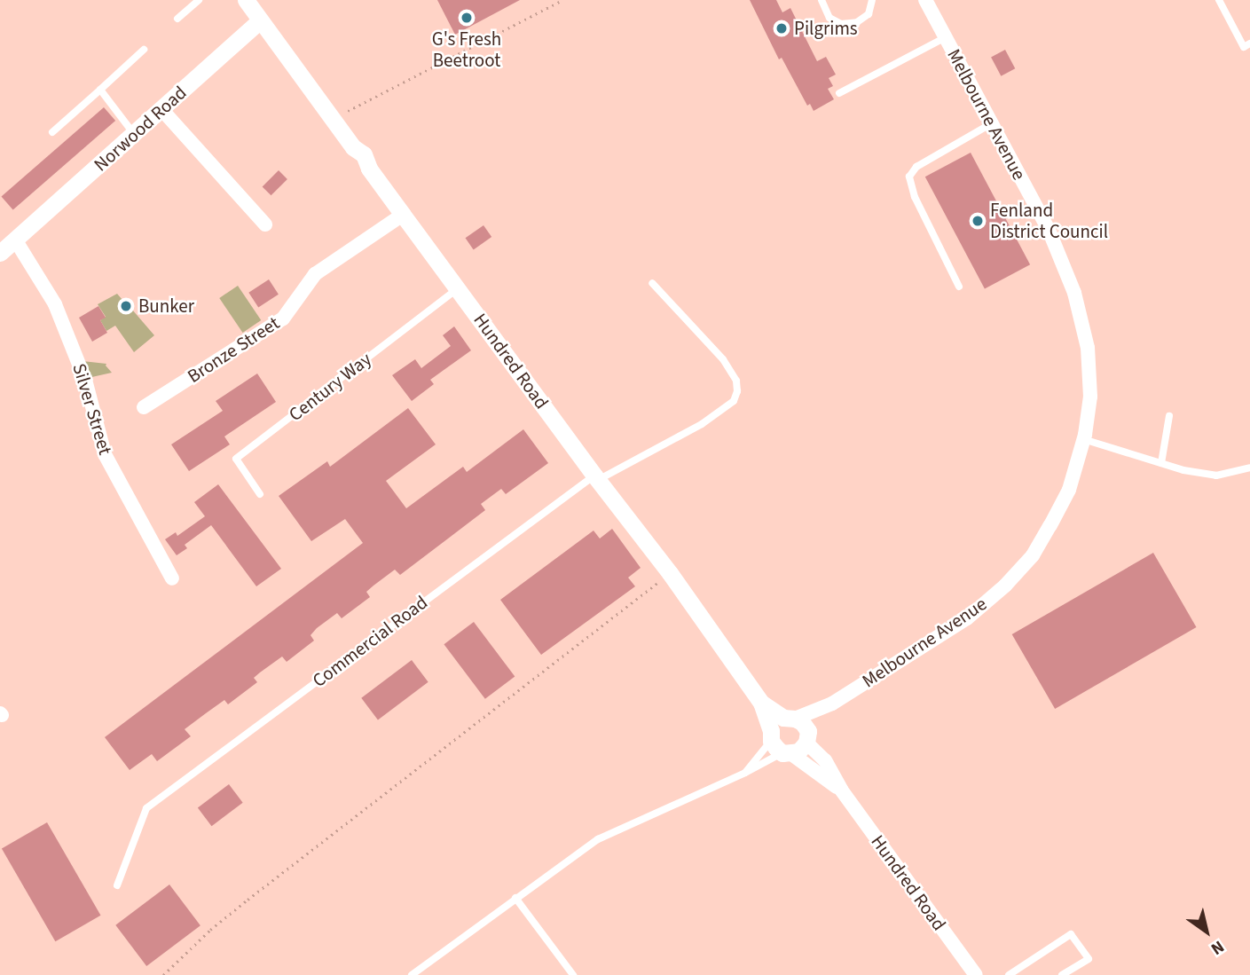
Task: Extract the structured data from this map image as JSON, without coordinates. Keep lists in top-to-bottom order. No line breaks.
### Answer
{"streets":{"street":["Melbourne Avenue","Norwood Road","Bronze Street","Hundred Road","Silver Street"],"lane":["Century Way","Commercial Road"]},"crossings":[["Melbourne Avenue","Hundred Road"],["Norwood Road","Hundred Road"],["Norwood Road","Silver Street"],["Bronze Street","Hundred Road"],["Hundred Road","Century Way"],["Hundred Road","Commercial Road"]],"places":["G's Fresh Beetroot","Pilgrims","Fenland District Council","Bunker"],"north":"bottom right"}
